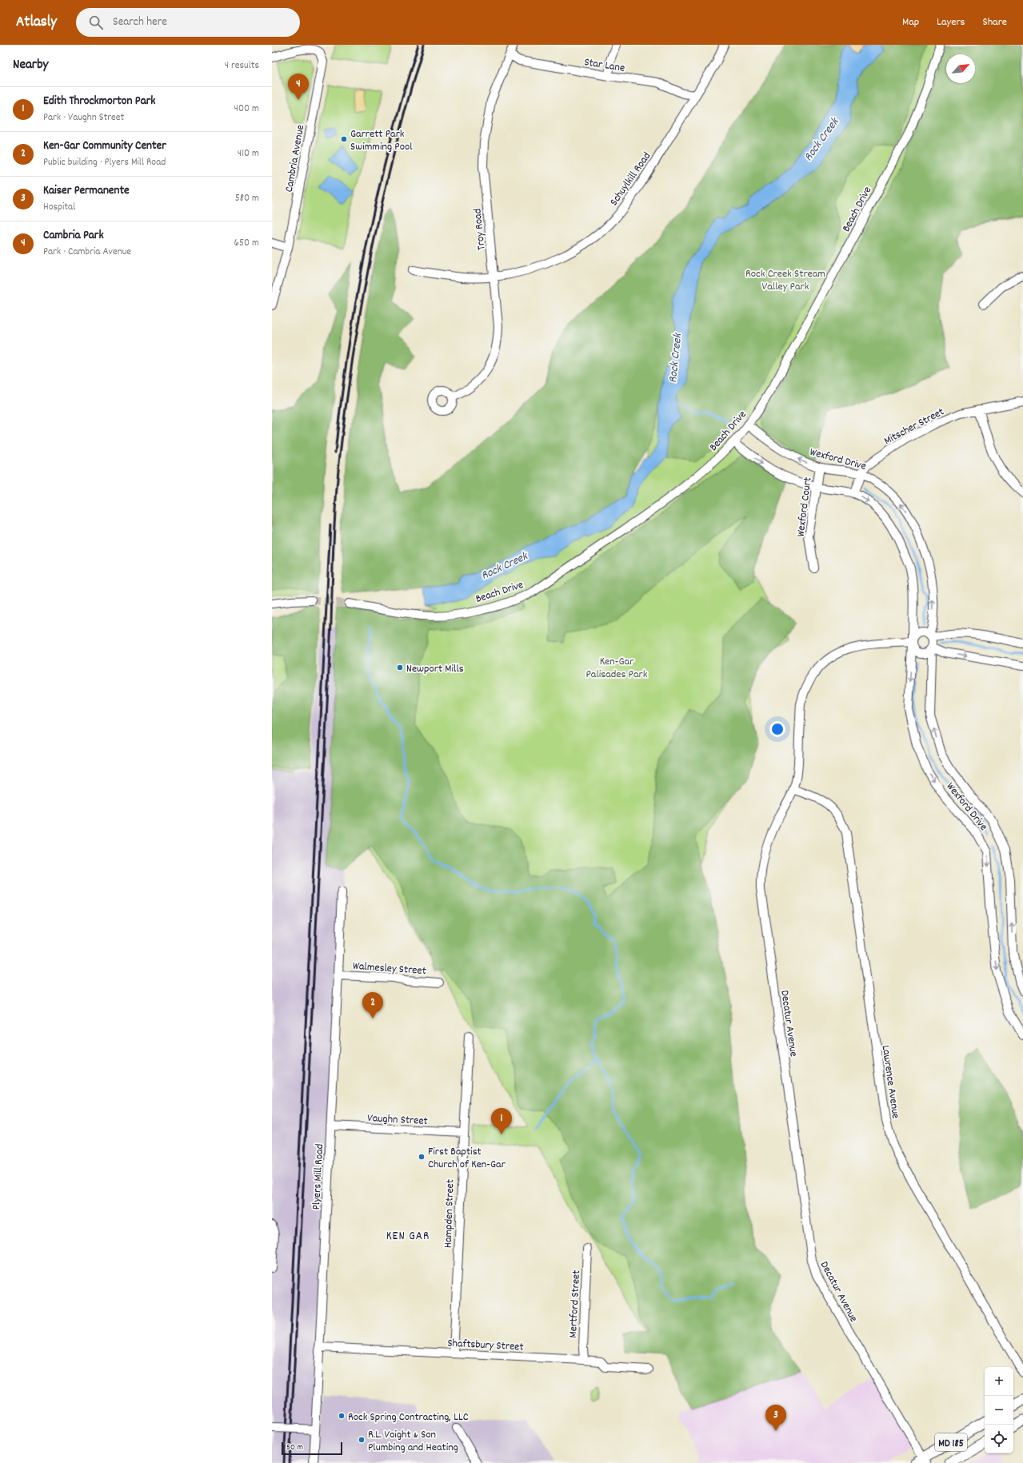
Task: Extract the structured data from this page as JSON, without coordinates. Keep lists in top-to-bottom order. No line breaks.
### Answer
{"streets":{"main road":["MD 185"],"street":["Star Lane","Cambria Avenue","Schuylkill Road","Beach Drive","Troy Road","Mitscher Street","Wexford Drive","Wexford Court","Walmesley Street","Decatur Avenue","Lawrence Avenue","Vaughn Street","Plyers Mill Road","Hampden Street","Mertford Street","Shaftsbury Street"]},"crossings":[["Star Lane","Schuylkill Road"],["Star Lane","Troy Road"],["Schuylkill Road","Troy Road"],["Beach Drive","Wexford Drive"],["Mitscher Street","Wexford Drive"],["Wexford Drive","Wexford Court"],["Wexford Drive","Decatur Avenue"],["Walmesley Street","Plyers Mill Road"],["Decatur Avenue","Lawrence Avenue"],["Decatur Avenue","MD 185"],["Vaughn Street","Plyers Mill Road"],["Vaughn Street","Hampden Street"],["Plyers Mill Road","Shaftsbury Street"],["Hampden Street","Shaftsbury Street"],["Mertford Street","Shaftsbury Street"]],"districts":["KEN GAR"],"water":["Rock Creek"],"parks":["Rock Creek Stream Valley Park","Ken-Gar Palisades Park"],"places":["Garrett Park Swimming Pool","Newport Mills","First Baptist Church of Ken-Gar","Rock Spring Contracting, LLC","R.L. Voight & Son Plumbing and Heating"],"scale_bar":"50 m","north":"top right","page":{"header":"Atlasly","search":"Search here","nav":["Map","Layers","Share"],"heading":["Nearby","4 results"],"pins":["4","2","1","3"],"list":[{"mark":"1","name":"Edith Throckmorton Park","note":"Park · Vaughn Street","value":"400 m"},{"mark":"2","name":"Ken-Gar Community Center","note":"Public building · Plyers Mill Road","value":"410 m"},{"mark":"3","name":"Kaiser Permanente","note":"Hospital","value":"580 m"},{"mark":"4","name":"Cambria Park","note":"Park · Cambria Avenue","value":"650 m"}],"map_buttons":["+","−"],"scale":"50 m"}}
